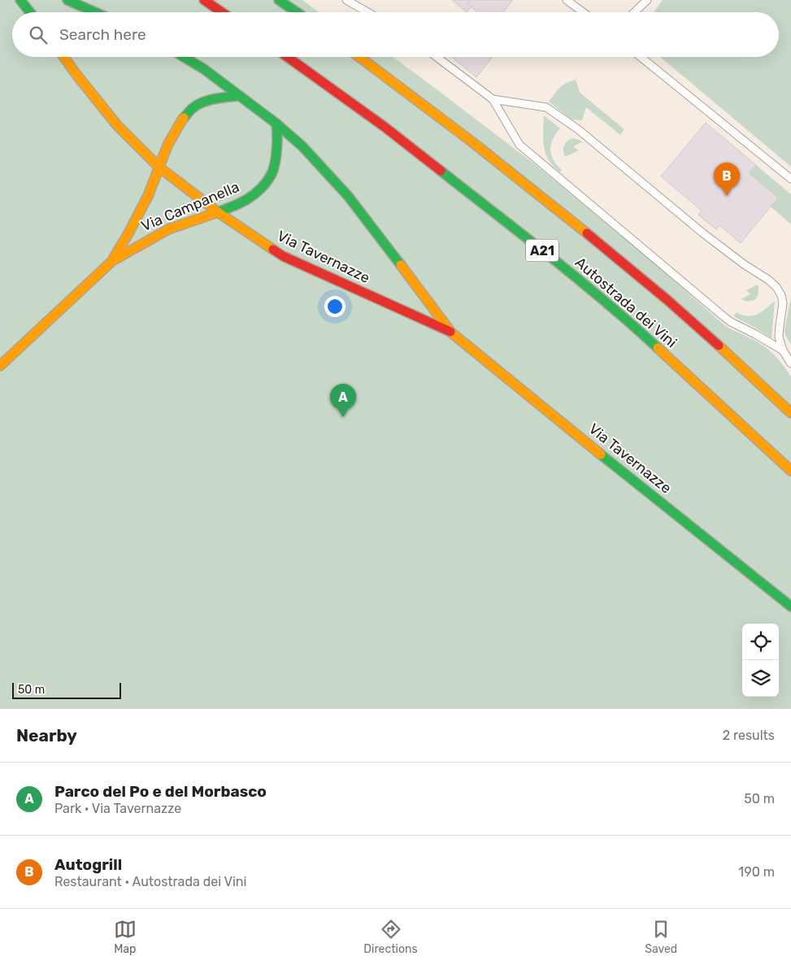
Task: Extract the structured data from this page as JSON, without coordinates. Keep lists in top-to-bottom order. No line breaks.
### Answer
{"streets":{"main road":["Via Campanella","A21","Via Tavernazze","Autostrada dei Vini"]},"crossings":[["Via Campanella","Via Tavernazze"]],"scale_bar":"50 m","page":{"search":"Search here","pins":["B","A"],"scale":"50 m","heading":["Nearby","2 results"],"list":[{"mark":"A","name":"Parco del Po e del Morbasco","note":"Park · Via Tavernazze","value":"50 m"},{"mark":"B","name":"Autogrill","note":"Restaurant · Autostrada dei Vini","value":"190 m"}],"nav":["Map","Directions","Saved"]}}
